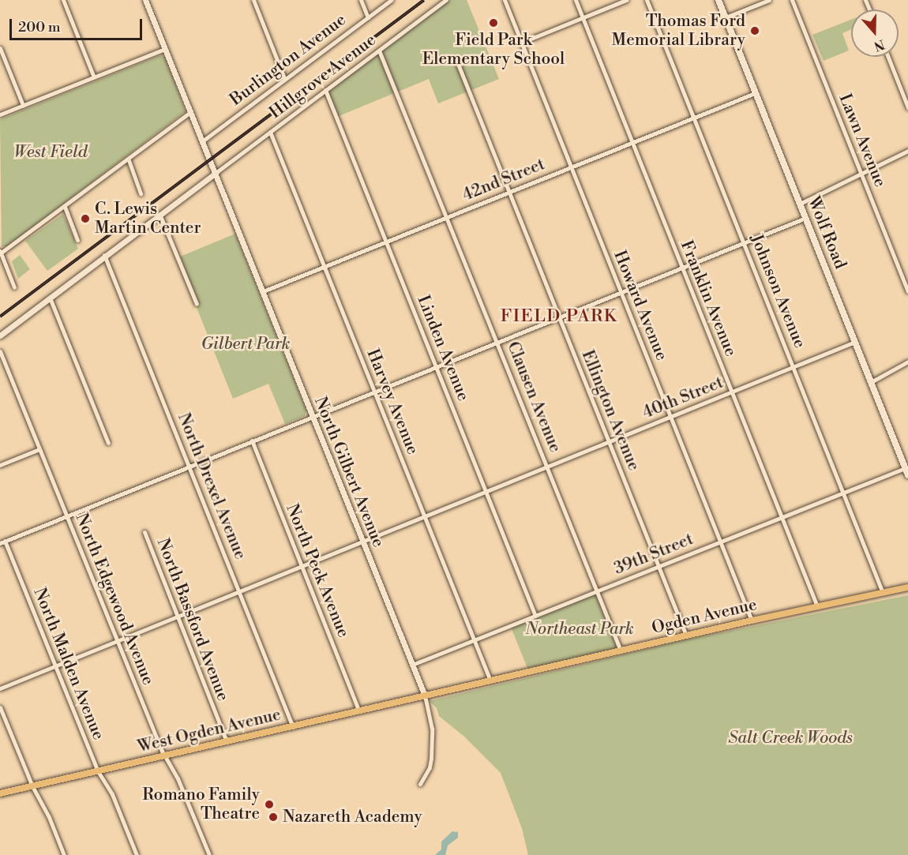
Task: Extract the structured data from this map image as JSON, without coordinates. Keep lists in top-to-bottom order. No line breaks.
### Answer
{"streets":{"main road":["Wolf Road","Ogden Avenue","West Ogden Avenue"],"street":["Burlington Avenue","Hillgrove Avenue","Lawn Avenue","42nd Street","Johnson Avenue","Franklin Avenue","Howard Avenue","Linden Avenue","Clausen Avenue","40th Street","Harvey Avenue","Ellington Avenue","North Gilbert Avenue","North Drexel Avenue","39th Street","North Peck Avenue","North Edgewood Avenue","North Bassford Avenue","North Malden Avenue"]},"crossings":[["Burlington Avenue","North Gilbert Avenue"],["Hillgrove Avenue","Linden Avenue"],["Hillgrove Avenue","Clausen Avenue"],["Hillgrove Avenue","Harvey Avenue"],["Hillgrove Avenue","North Gilbert Avenue"],["42nd Street","Wolf Road"],["42nd Street","Johnson Avenue"],["42nd Street","Franklin Avenue"],["42nd Street","Howard Avenue"],["42nd Street","Linden Avenue"],["42nd Street","Clausen Avenue"],["42nd Street","Harvey Avenue"],["42nd Street","Ellington Avenue"],["42nd Street","North Gilbert Avenue"],["Wolf Road","40th Street"],["Wolf Road","39th Street"],["Johnson Avenue","40th Street"],["Johnson Avenue","39th Street"],["Johnson Avenue","Ogden Avenue"],["Franklin Avenue","40th Street"],["Franklin Avenue","39th Street"],["Franklin Avenue","Ogden Avenue"],["Howard Avenue","40th Street"],["Howard Avenue","39th Street"],["Howard Avenue","Ogden Avenue"],["Linden Avenue","40th Street"],["Linden Avenue","39th Street"],["Clausen Avenue","40th Street"],["Clausen Avenue","39th Street"],["Clausen Avenue","Ogden Avenue"],["40th Street","Harvey Avenue"],["40th Street","Ellington Avenue"],["40th Street","North Gilbert Avenue"],["40th Street","North Drexel Avenue"],["40th Street","North Peck Avenue"],["40th Street","North Edgewood Avenue"],["40th Street","North Bassford Avenue"],["40th Street","North Malden Avenue"],["Harvey Avenue","39th Street"],["Harvey Avenue","Ogden Avenue"],["Ellington Avenue","39th Street"],["Ellington Avenue","Ogden Avenue"],["North Gilbert Avenue","39th Street"],["North Gilbert Avenue","Ogden Avenue"],["North Gilbert Avenue","West Ogden Avenue"],["North Drexel Avenue","West Ogden Avenue"],["North Peck Avenue","West Ogden Avenue"],["North Edgewood Avenue","West Ogden Avenue"],["Ogden Avenue","West Ogden Avenue"],["North Bassford Avenue","West Ogden Avenue"],["North Malden Avenue","West Ogden Avenue"]],"districts":["FIELD PARK"],"parks":["West Field","Gilbert Park","Northeast Park","Salt Creek Woods"],"places":["Field Park Elementary School","Thomas Ford Memorial Library","C. Lewis Martin Center","Romano Family Theatre","Nazareth Academy"],"scale_bar":"200 m","north":"bottom"}
